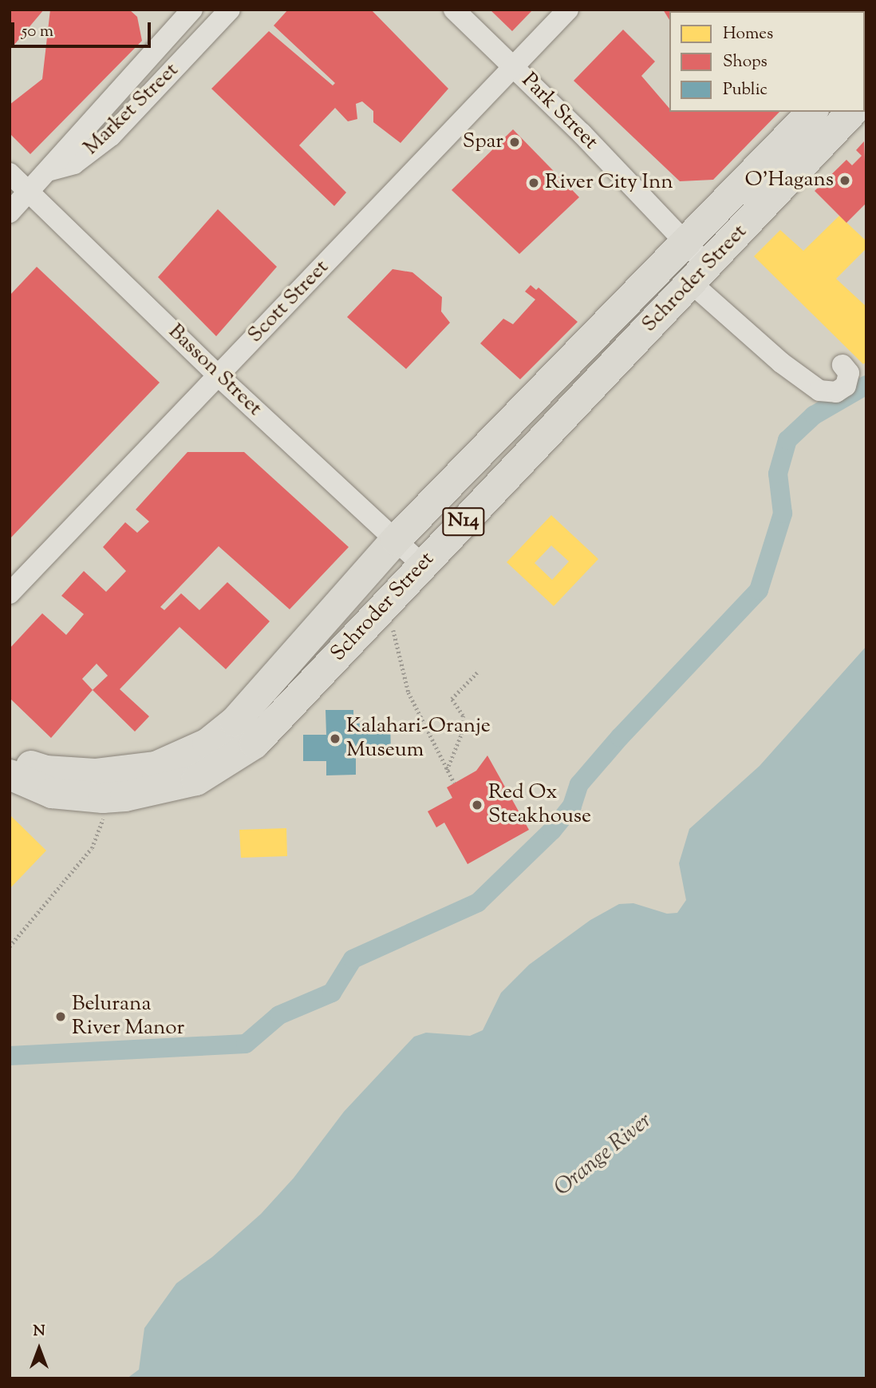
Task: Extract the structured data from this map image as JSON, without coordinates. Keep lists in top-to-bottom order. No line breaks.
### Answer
{"streets":{"highway":["Schroder Street","N14"],"street":["Market Street","Park Street","Scott Street","Basson Street"]},"crossings":[["Market Street","Basson Street"],["Park Street","Schroder Street"],["Park Street","Scott Street"],["Schroder Street","Basson Street"],["Scott Street","Basson Street"]],"water":["Orange River"],"places":["Spar","O'Hagans","River City Inn","Kalahari-Oranje Museum","Red Ox Steakhouse","Belurana River Manor"],"legend":["Homes","Shops","Public"],"scale_bar":"50 m","north":"top"}
